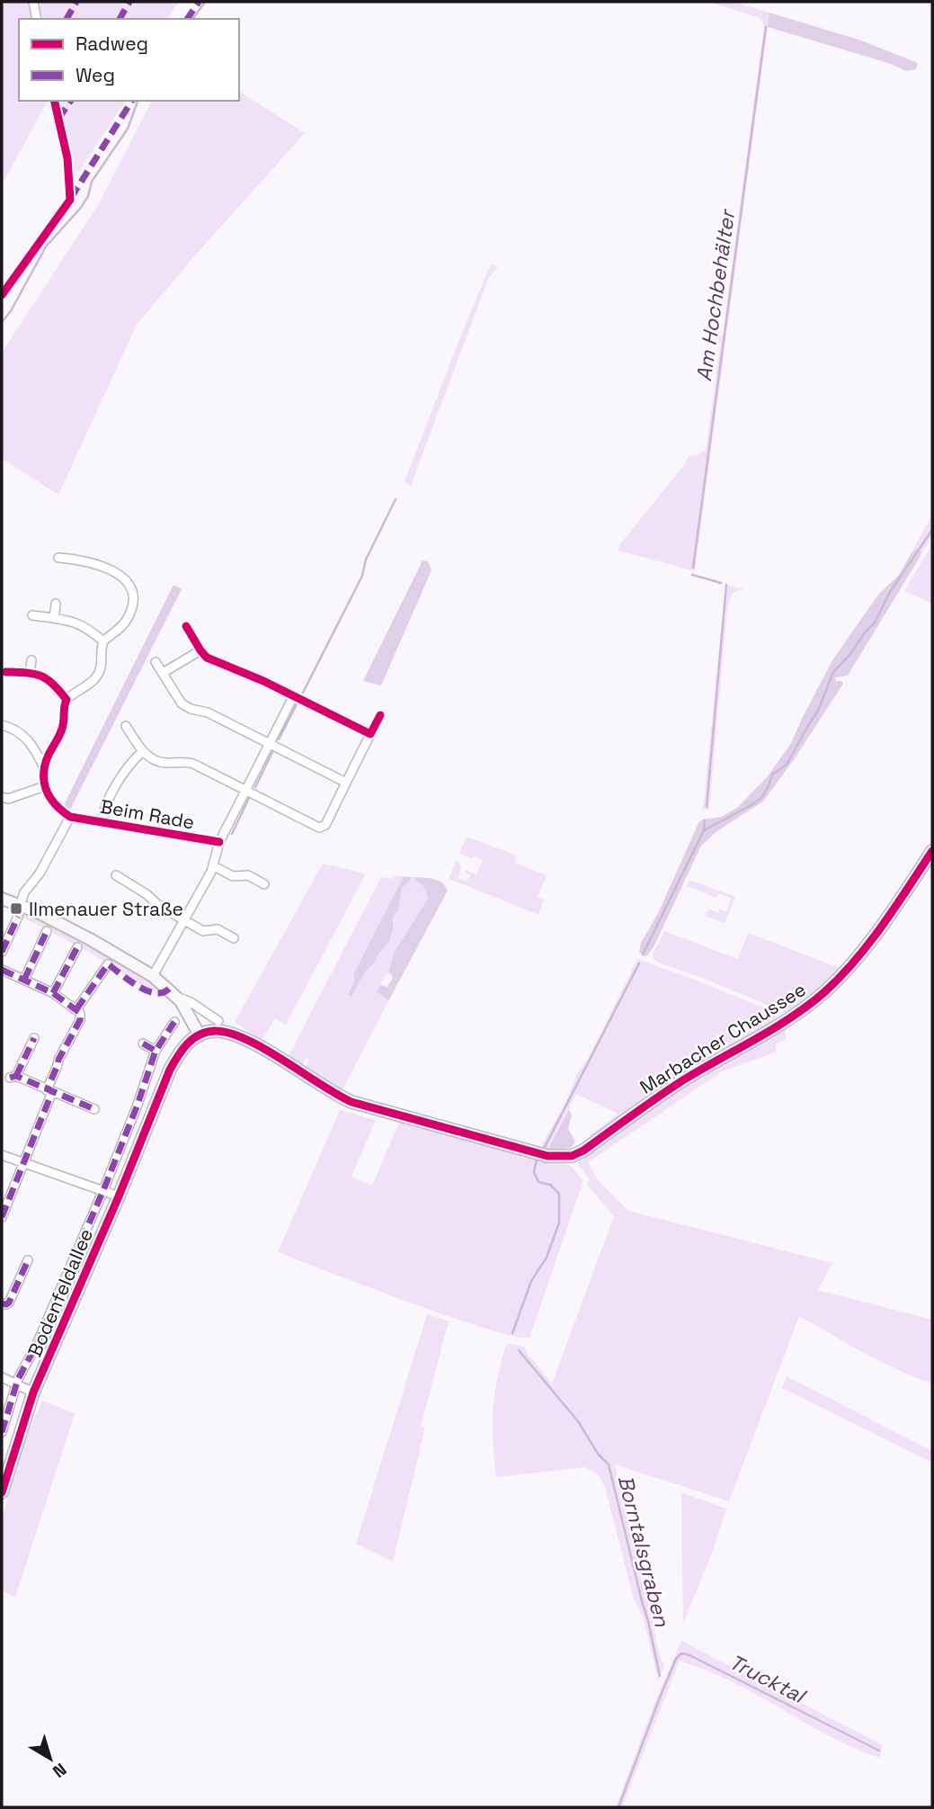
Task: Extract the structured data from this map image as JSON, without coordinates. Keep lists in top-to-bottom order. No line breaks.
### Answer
{"streets":{"street":["Beim Rade","Marbacher Chaussee","Bodenfeldallee"]},"crossings":[["Marbacher Chaussee","Bodenfeldallee"]],"water":["Am Hochbehälter","Borntalsgraben","Trucktal"],"places":{"transit":["Ilmenauer Straße"]},"legend":["Radweg","Weg"],"north":"bottom right"}
